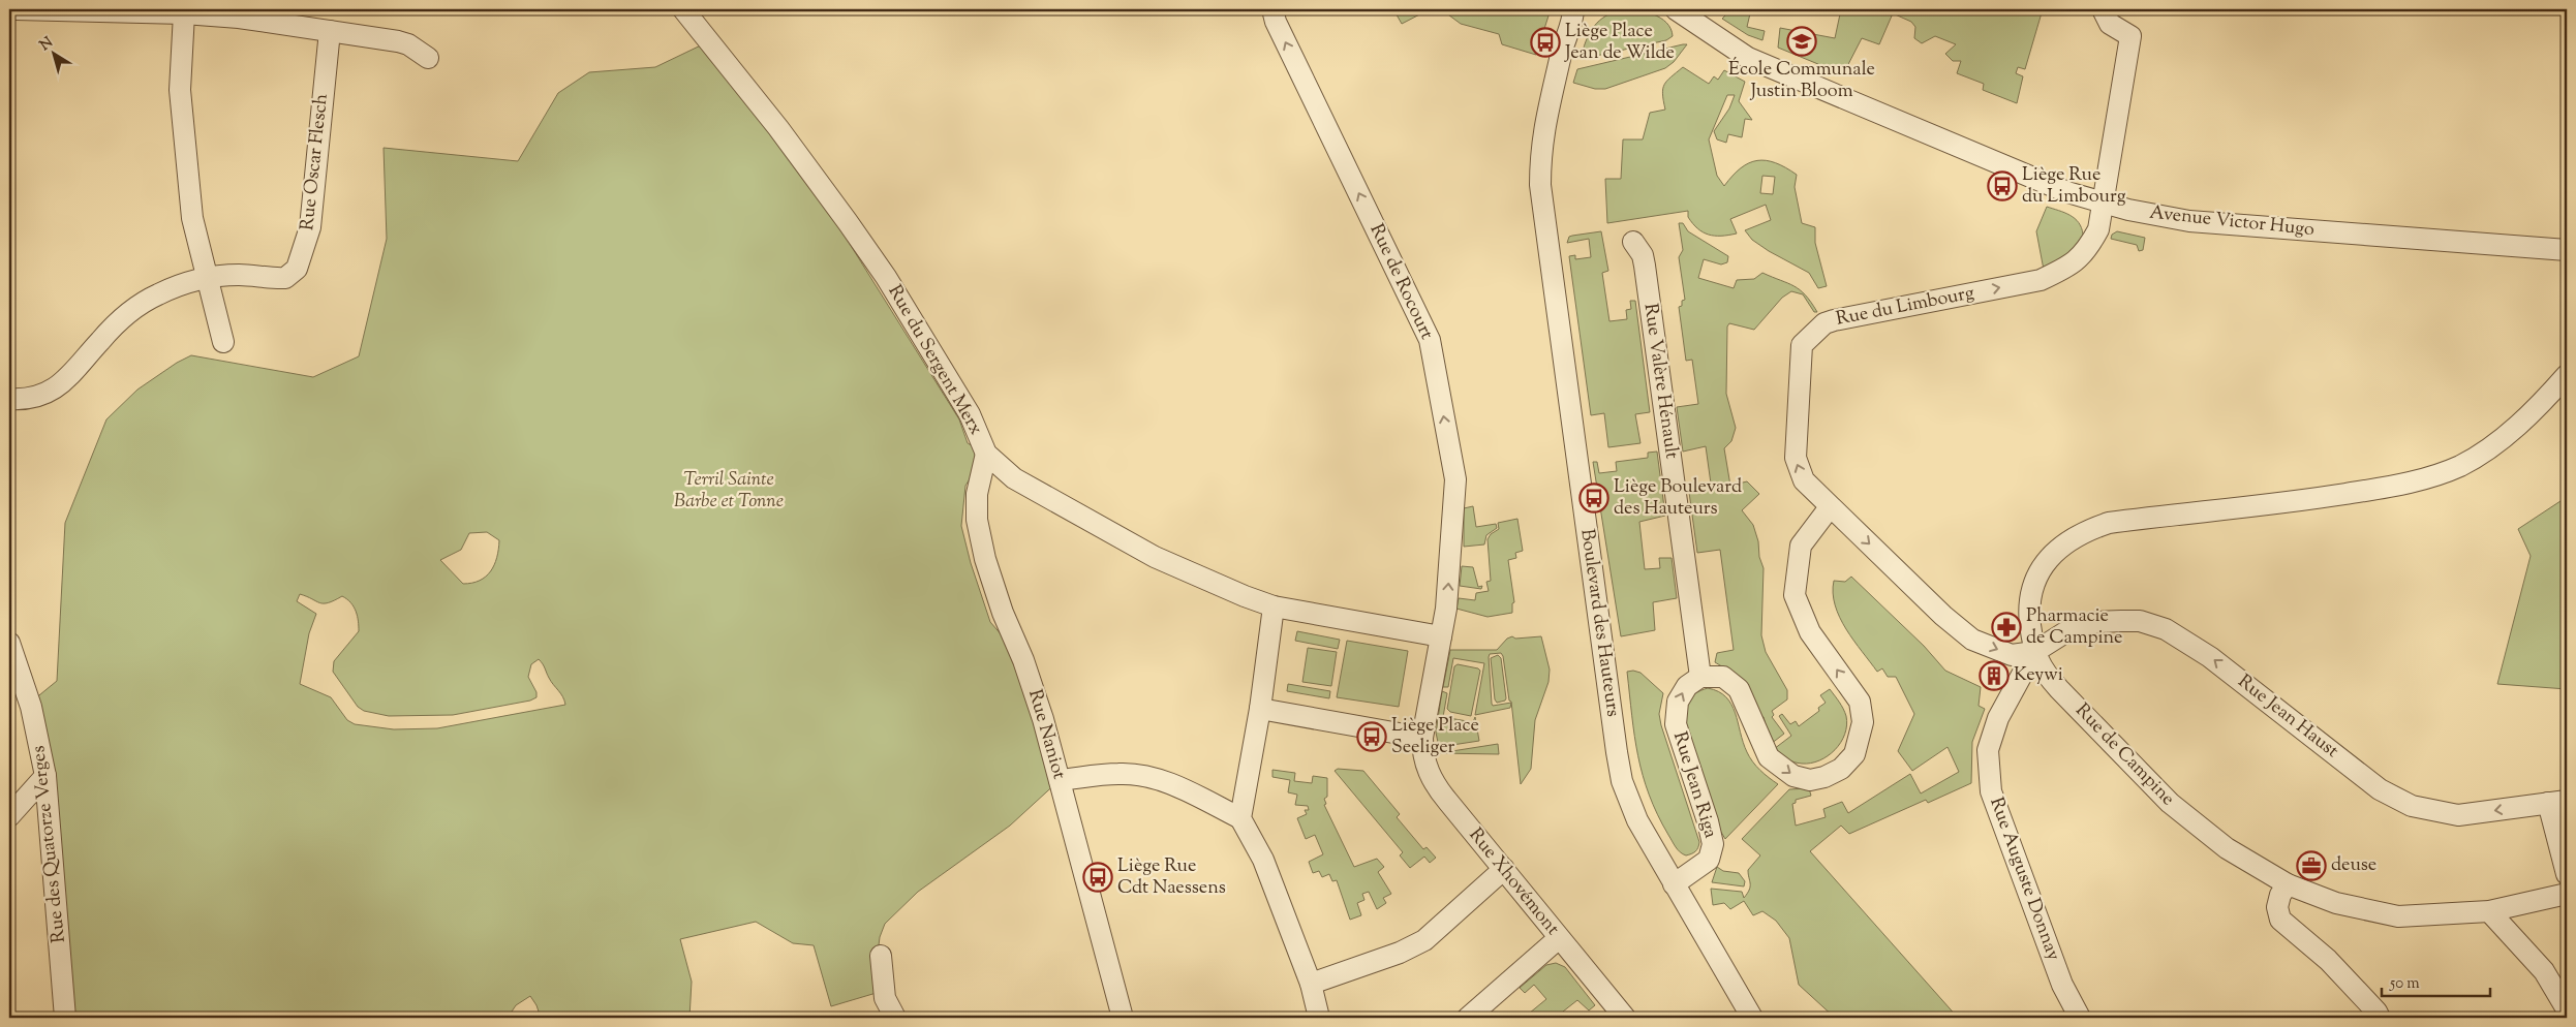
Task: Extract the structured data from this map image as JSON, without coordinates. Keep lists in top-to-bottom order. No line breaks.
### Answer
{"streets":{"street":["Rue Oscar Flesch","Avenue Victor Hugo","Rue de Rocourt","Rue du Limbourg","Rue du Sergent Merx","Rue Valère Hénault","Boulevard des Hauteurs","Rue Jean Haust","Rue Naniot","Rue de Campine","Rue Jean Riga","Rue des Quatorze Verges","Rue Auguste Donnay","Rue Xhovémont"]},"crossings":[["Avenue Victor Hugo","Rue du Limbourg"],["Rue de Rocourt","Rue du Sergent Merx"],["Rue de Rocourt","Rue Xhovémont"],["Rue du Limbourg","Rue Jean Haust"],["Rue du Limbourg","Rue de Campine"],["Rue du Limbourg","Rue Auguste Donnay"],["Rue du Sergent Merx","Rue Naniot"],["Rue Valère Hénault","Rue Jean Riga"],["Boulevard des Hauteurs","Rue Jean Riga"],["Rue Jean Haust","Rue de Campine"],["Rue Jean Haust","Rue Auguste Donnay"],["Rue de Campine","Rue Auguste Donnay"]],"one_way":["Rue de Rocourt","Rue Jean Haust","Rue Jean Riga"],"parks":["Terril Sainte Barbe et Tonne"],"places":{"school or university":["École Communale Justin Bloom"],"bus stop":["Liège Place Jean de Wilde","Liège Rue du Limbourg","Liège Boulevard des Hauteurs","Liège Place Seeliger","Liège Rue Cdt Naessens"],"pharmacy":["Pharmacie de Campine"],"building":["Keywi"],"office":["deuse"]},"scale_bar":"50 m","north":"top left"}
